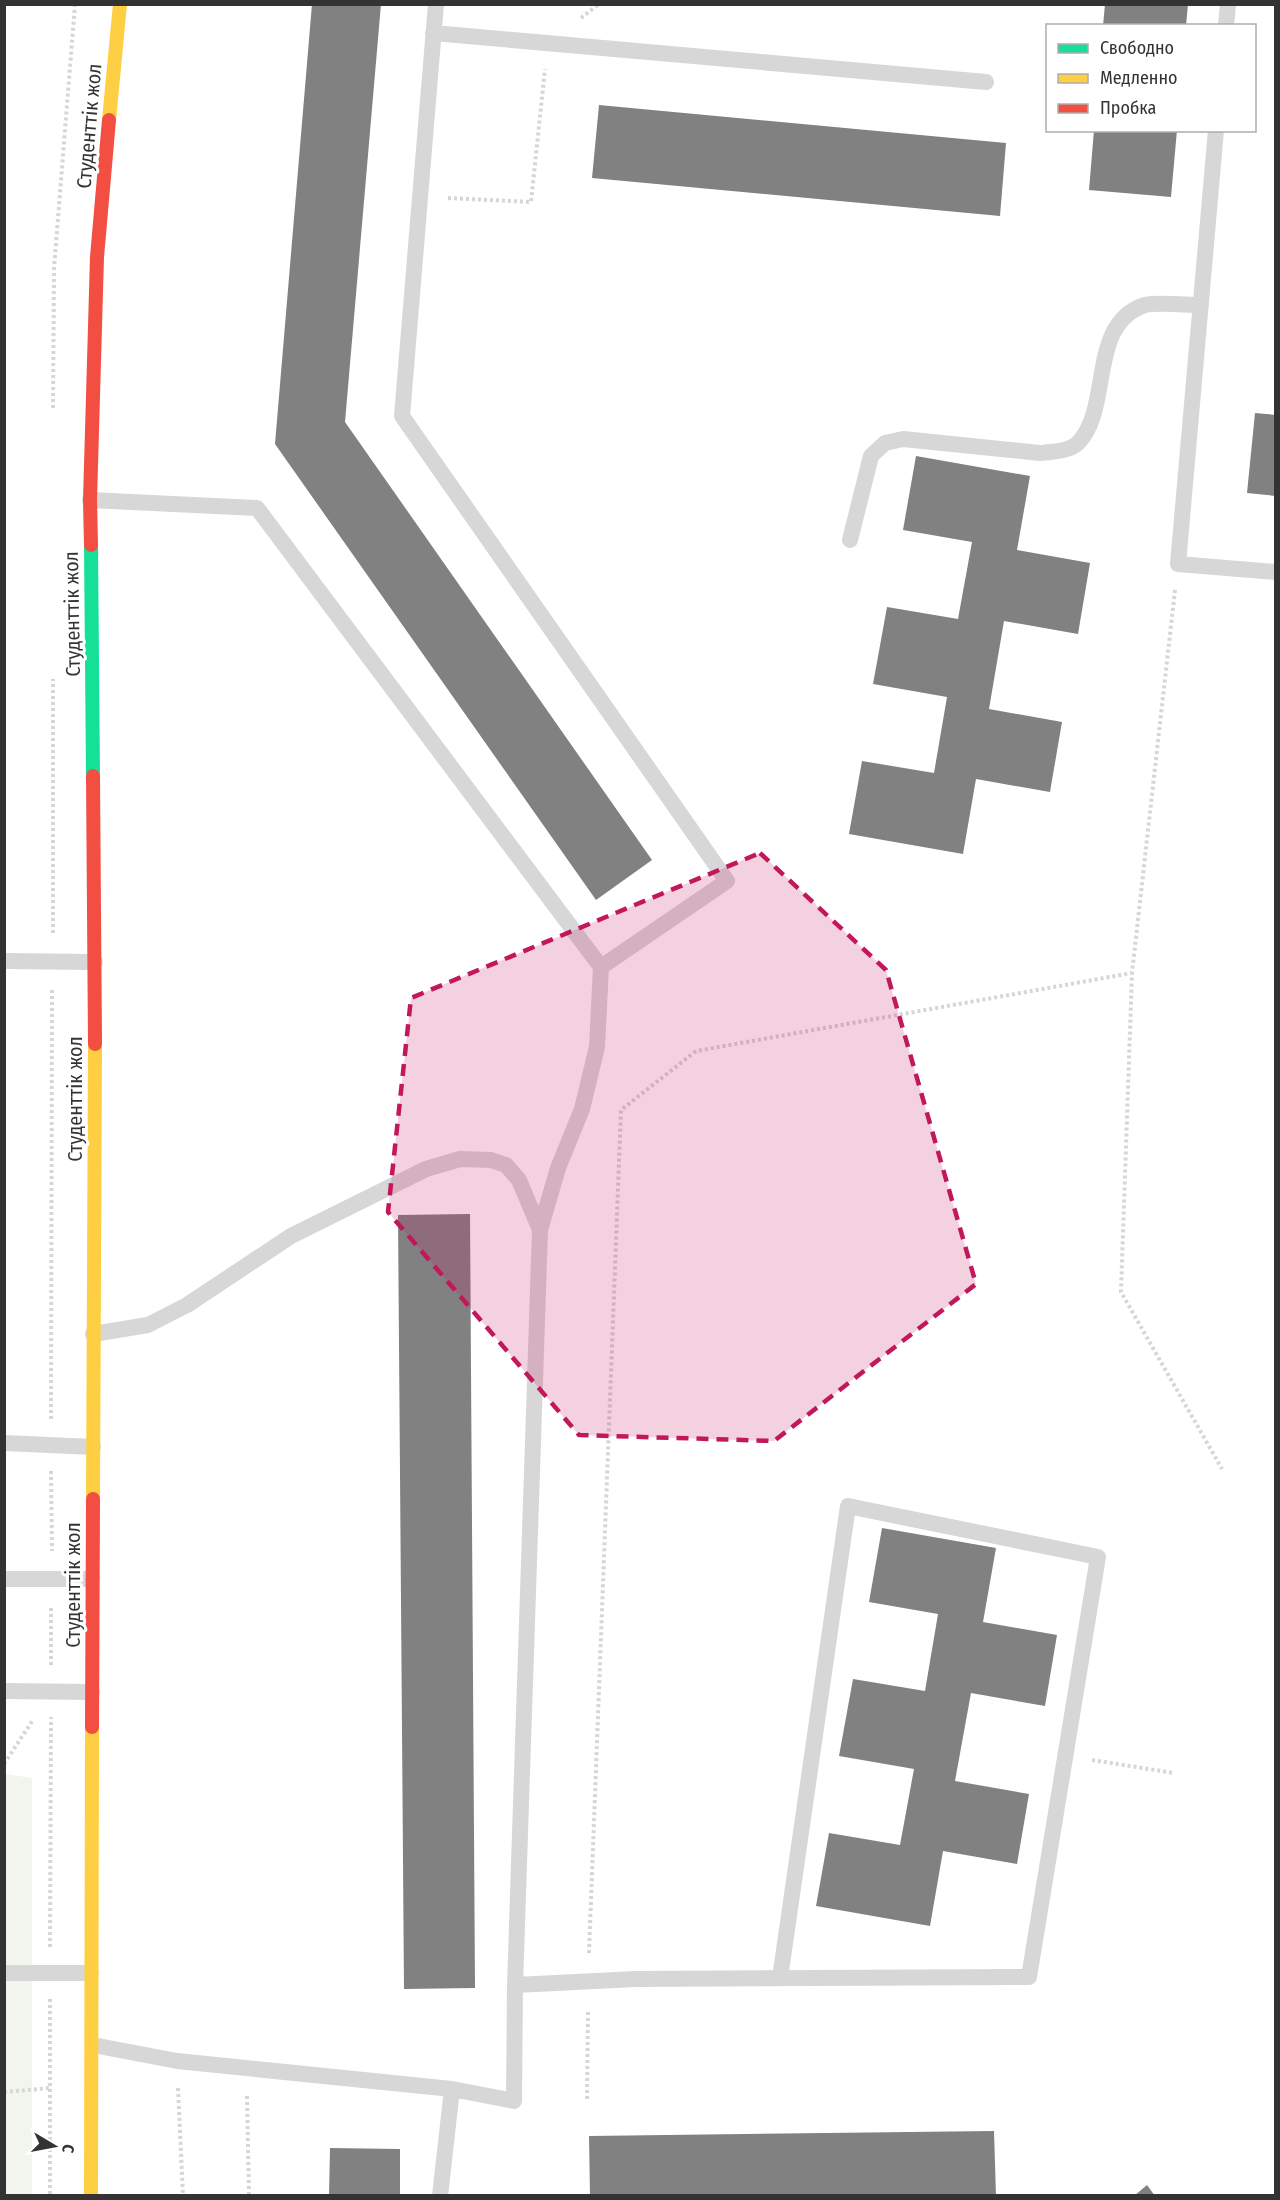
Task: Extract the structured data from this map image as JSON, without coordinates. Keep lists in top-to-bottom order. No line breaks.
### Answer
{"streets":{"street":["Студенттік жол"]},"legend":["Свободно","Медленно","Пробка"],"north":"right"}
